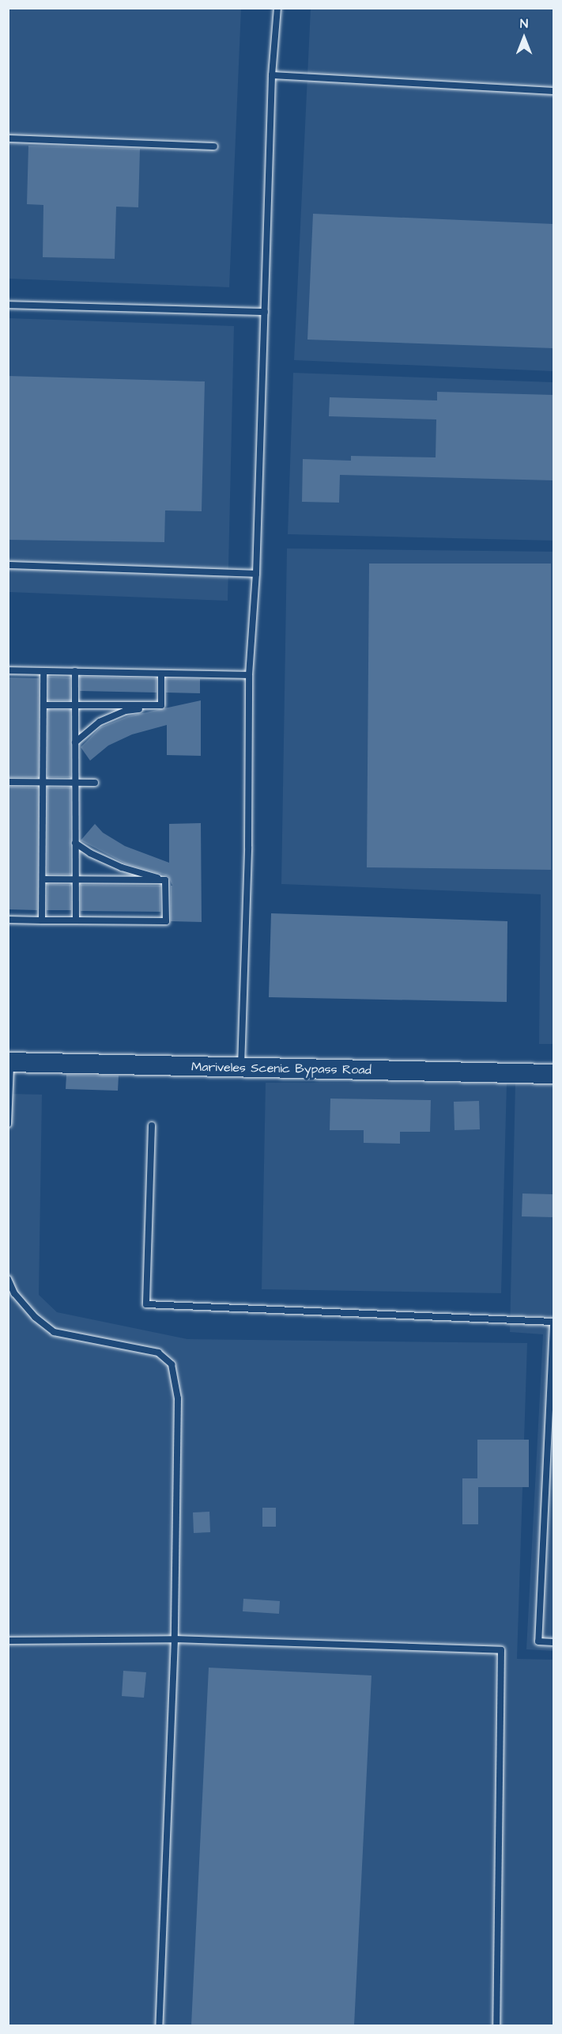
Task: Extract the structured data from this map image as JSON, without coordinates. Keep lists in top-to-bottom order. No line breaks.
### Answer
{"streets":{"main road":["Mariveles Scenic Bypass Road"]},"north":"top"}
